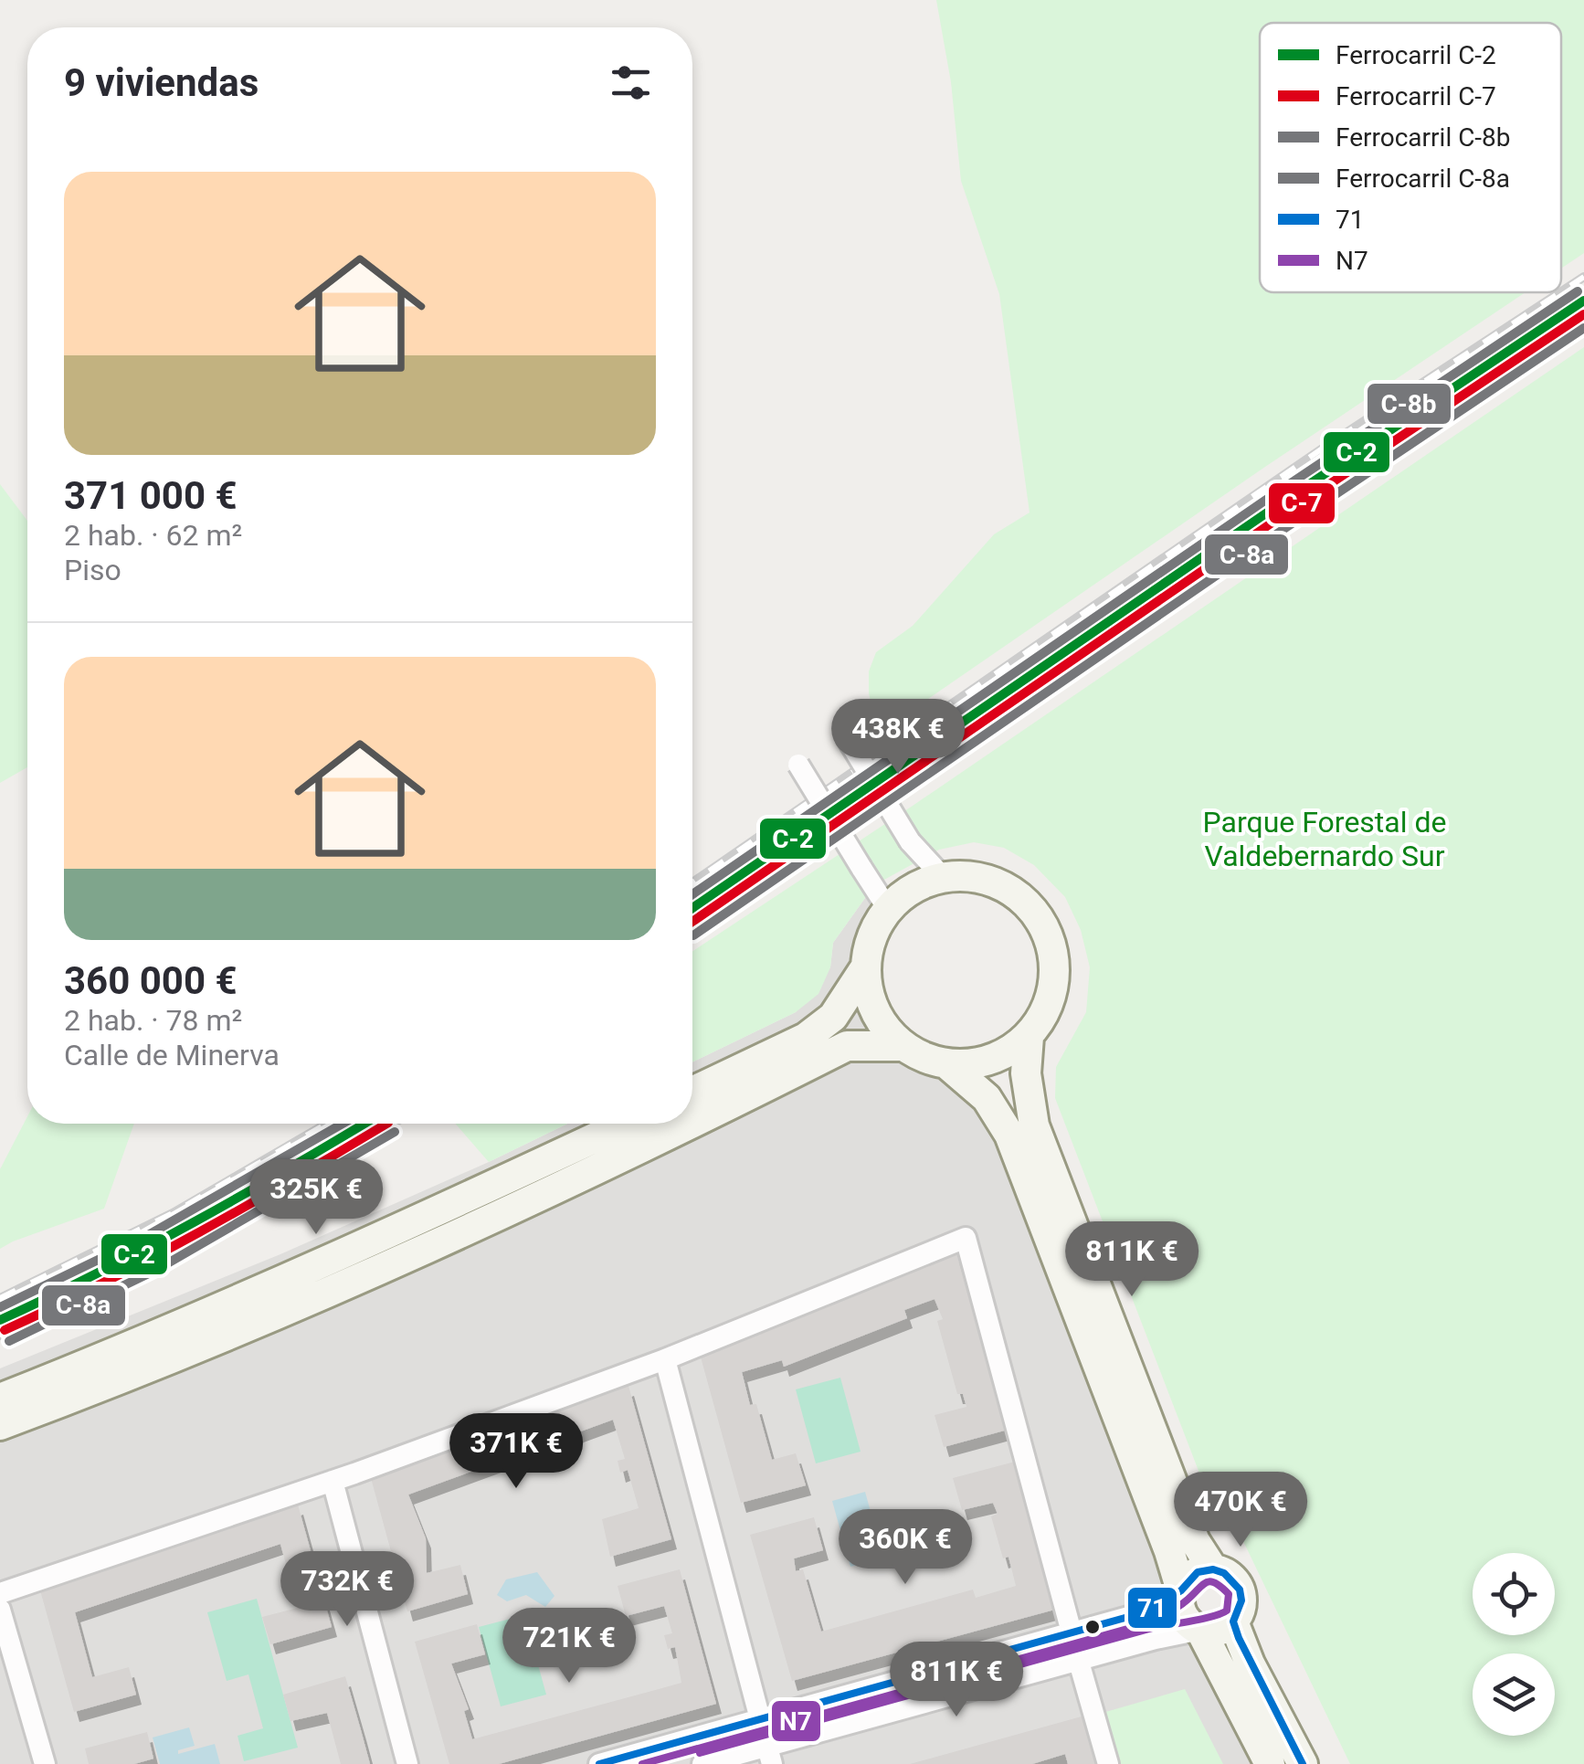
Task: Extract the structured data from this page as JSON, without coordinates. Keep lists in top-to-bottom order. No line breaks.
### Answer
{"parks":["Parque Forestal de Valdebernardo Sur"],"lines":["rail line C-8b","rail line C-2","rail line C-7","rail line C-8a","transit line 71","transit line N7"],"legend":["Ferrocarril C-2","Ferrocarril C-7","Ferrocarril C-8b","Ferrocarril C-8a","71","N7"],"page":{"heading":"9 viviendas","list":[{"name":"371 000 €","note":"2 hab. · 62 m² · Piso"},{"name":"360 000 €","note":"2 hab. · 78 m² · Calle de Minerva"}],"price":["438K €","325K €","811K €","371K €","470K €","360K €","732K €","721K €","811K €"]}}
